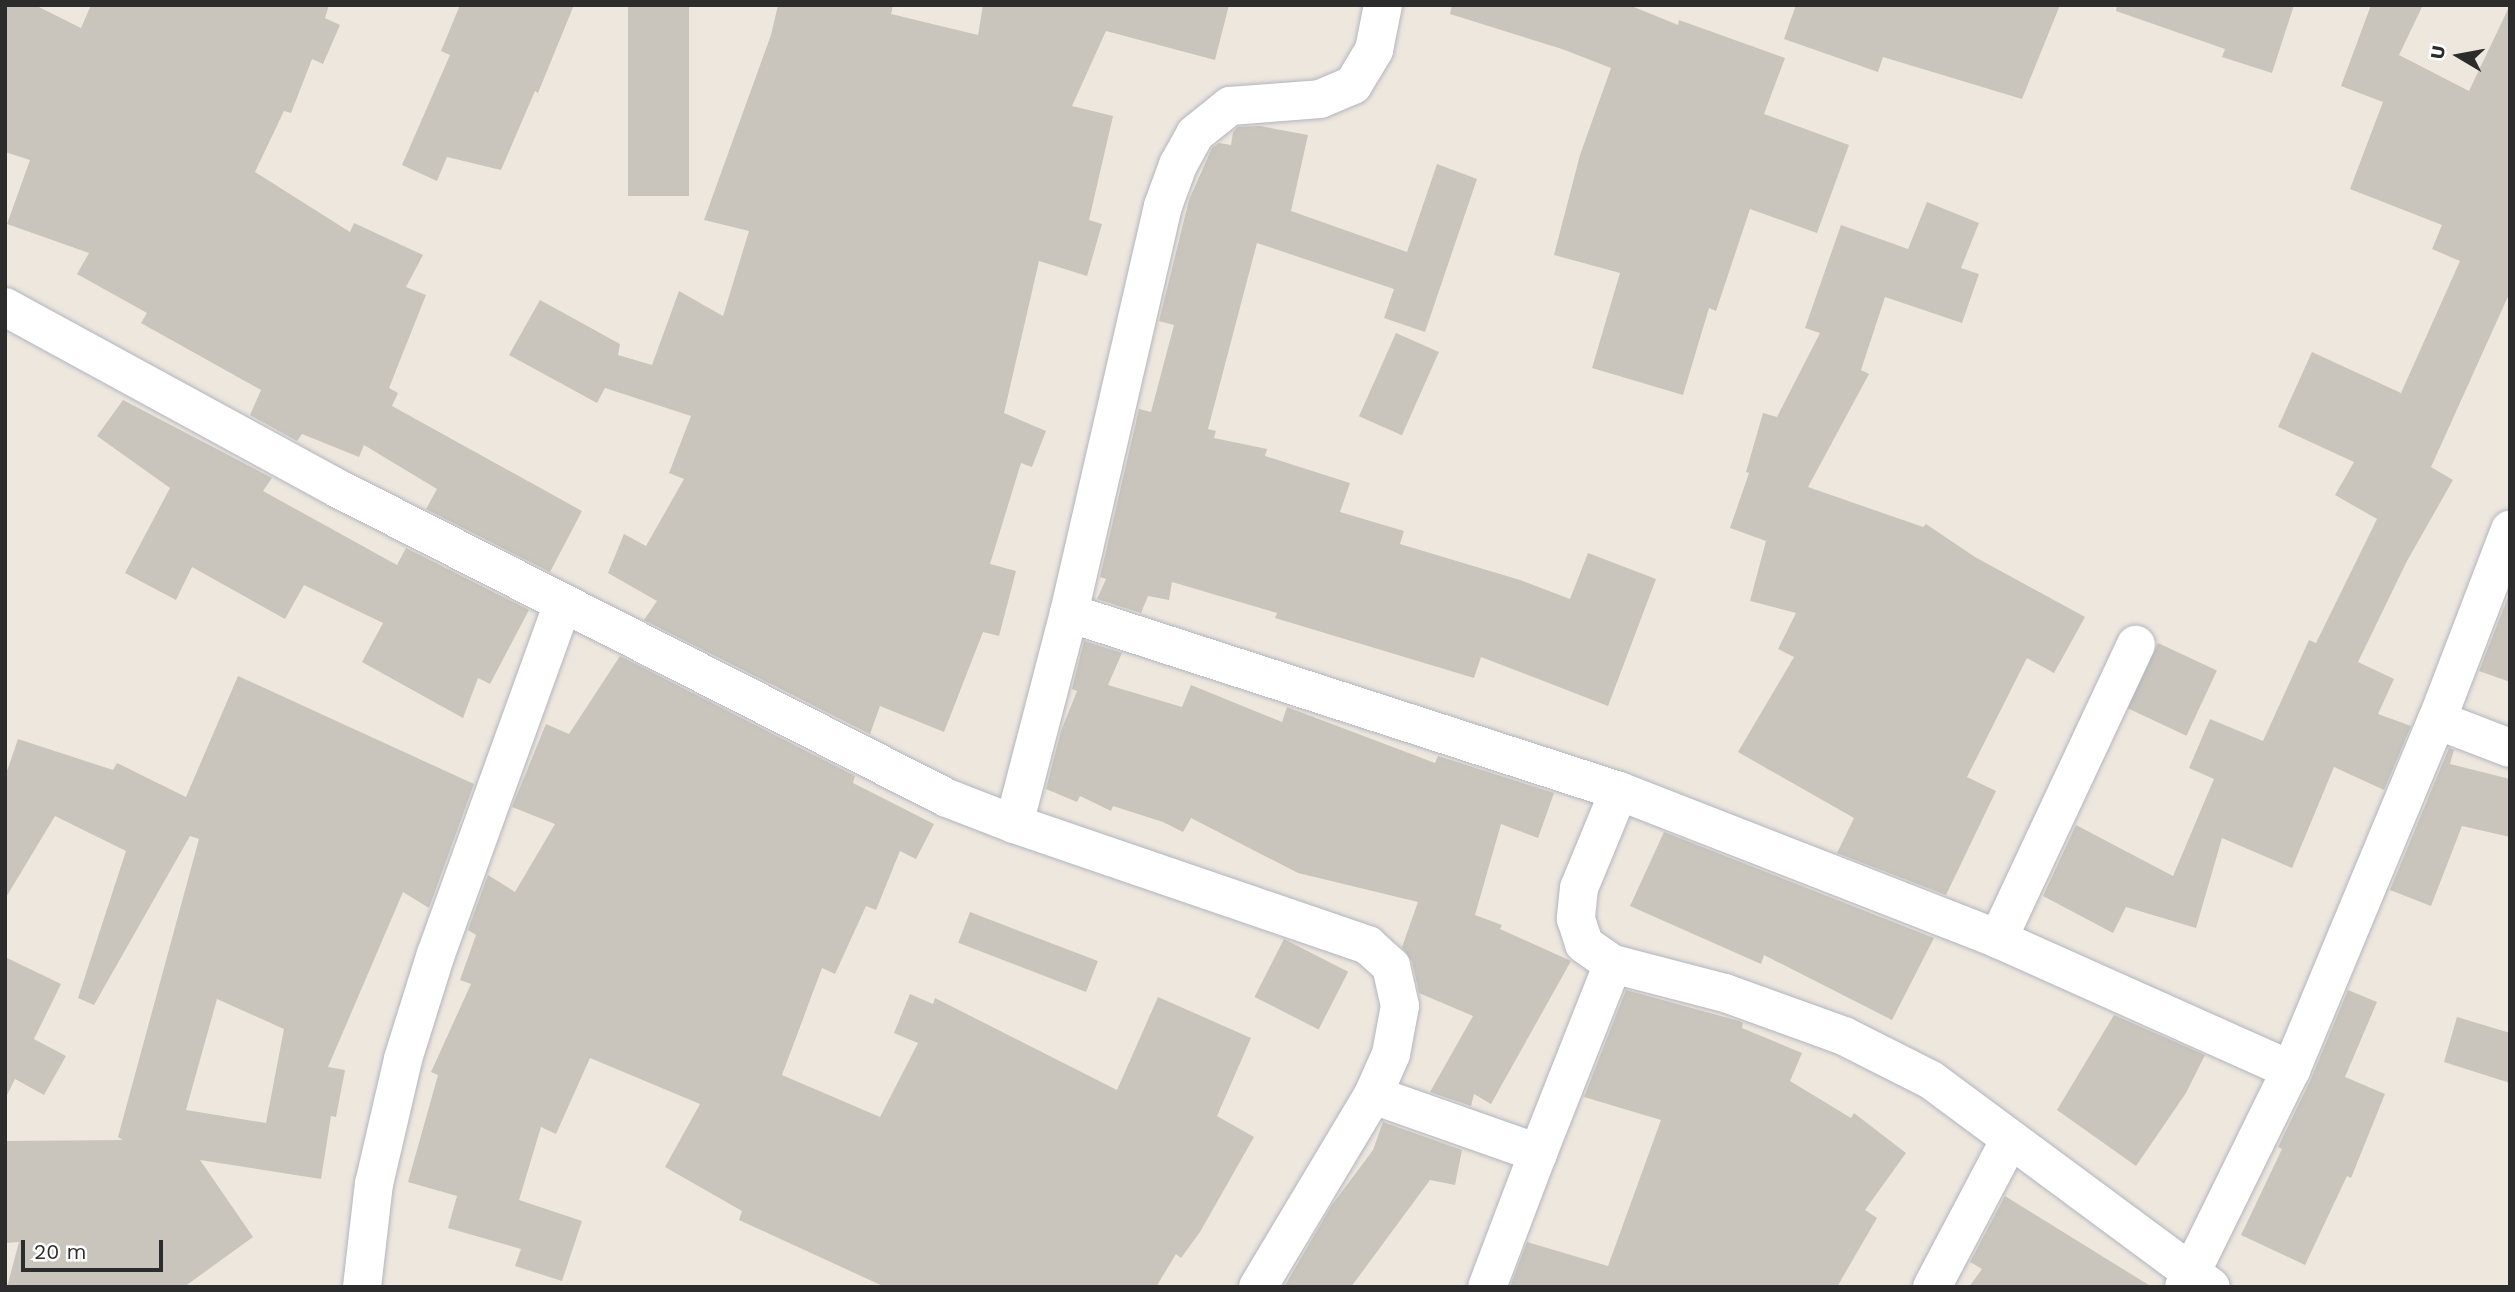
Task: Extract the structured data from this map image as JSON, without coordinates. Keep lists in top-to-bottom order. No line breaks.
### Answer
{"scale_bar":"20 m","north":"left"}
